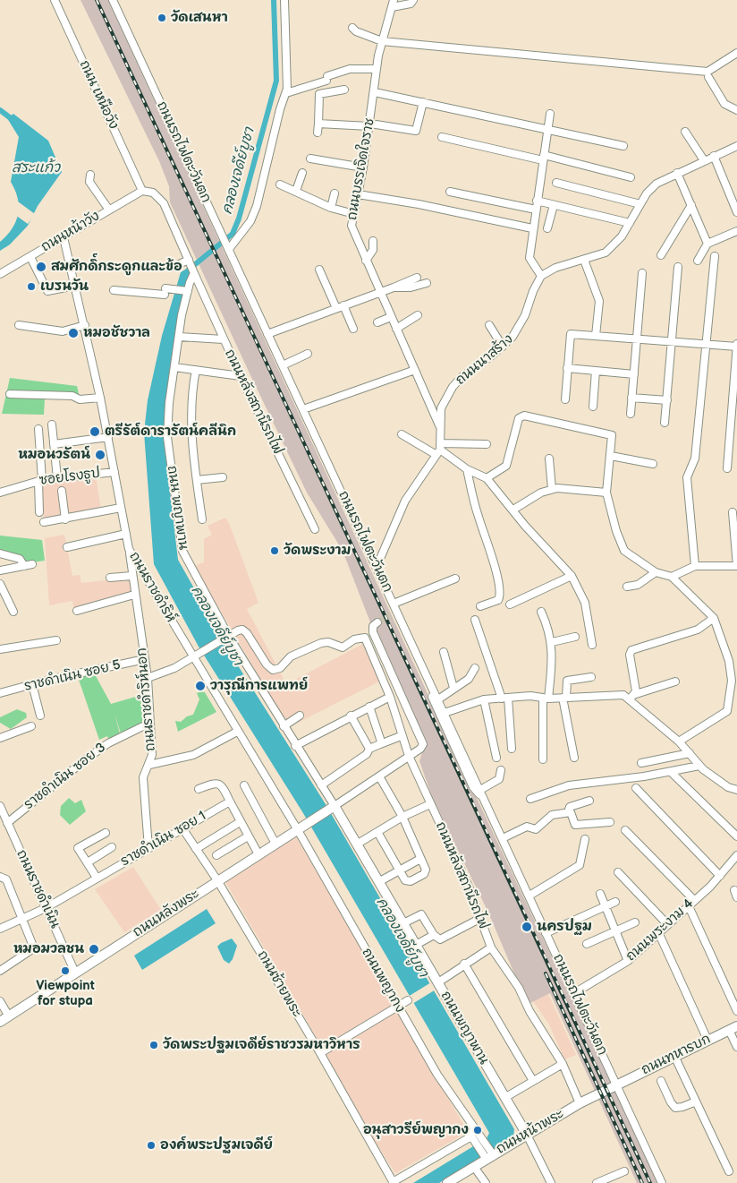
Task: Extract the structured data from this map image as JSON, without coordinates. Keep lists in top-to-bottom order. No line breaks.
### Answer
{"streets":{"main road":["ถนนหลังพระ","ถนนพญาพาน","ถนนทหารบก","ถนนหน้าพระ"],"street":["ถนน เหนือวัง","ถนนรถไฟตะวันตก","ถนนบรรเจิดใจราช","ถนนหน้าวัง","ถนนนาสร้าง","ถนนหลังสถานีรถไฟ","ซอยโรงธูป","ถนน พญาพาน","ถนนราชดำริห์","ราชดำเนิน ซอย 5","ถนนราชดำริห์นอก","ราชดำเนิน ซอย 3","ราชดำเนิน ซอย 1","ถนนราชดำเนิน","ถนนพระงาม 4","ถนนพญากง","ถนนซ้ายพระ"]},"crossings":[["ถนน เหนือวัง","ถนนหน้าวัง"],["ถนนรถไฟตะวันตก","ถนนพระงาม 4"],["ถนนรถไฟตะวันตก","ถนนทหารบก"],["ถนนรถไฟตะวันตก","ถนนหน้าพระ"],["ถนนบรรเจิดใจราช","ถนนนาสร้าง"],["ถนนหน้าวัง","ถนนราชดำริห์"],["ถนนหลังสถานีรถไฟ","ถนน พญาพาน"],["ถนนหลังสถานีรถไฟ","ถนนหน้าพระ"],["ซอยโรงธูป","ถนนราชดำริห์"],["ถนน พญาพาน","ถนนหลังพระ"],["ถนน พญาพาน","ถนนพญาพาน"],["ถนนราชดำริห์","ถนนราชดำริห์นอก"],["ถนนราชดำริห์","ถนนหลังพระ"],["ถนนราชดำริห์","ถนนพญากง"],["ราชดำเนิน ซอย 5","ถนนราชดำริห์นอก"],["ถนนราชดำริห์นอก","ราชดำเนิน ซอย 3"],["ถนนราชดำริห์นอก","ราชดำเนิน ซอย 1"],["ราชดำเนิน ซอย 3","ถนนราชดำเนิน"],["ราชดำเนิน ซอย 1","ถนนราชดำเนิน"],["ราชดำเนิน ซอย 1","ถนนซ้ายพระ"],["ถนนราชดำเนิน","ถนนหลังพระ"],["ถนนหลังพระ","ถนนพญากง"],["ถนนหลังพระ","ถนนซ้ายพระ"],["ถนนหลังพระ","ถนนพญาพาน"],["ถนนพญาพาน","ถนนหน้าพระ"],["ถนนทหารบก","ถนนหน้าพระ"]],"water":["สระแก้ว","คลองเจดีย์บูชา"],"places":["วัดเสนหา","สมศักดิ์กระดูกและข้อ","เบรนวัน","หมอชัชวาล","ตรีรัต์ดารารัตน์คลีนิก","หมอนวรัตน์","วัดพระงาม","วารุณีการแพทย์","นครปฐม","หมอมวลชน","Viewpoint for stupa","วัดพระปฐมเจดีย์ราชวรมหาวิหาร","อนุสาวรีย์พญากง","องค์พระปฐมเจดีย์"]}
